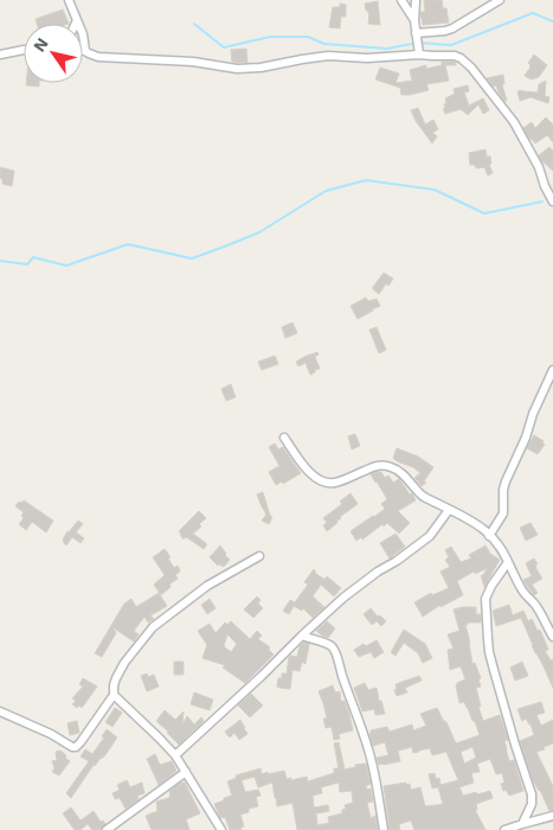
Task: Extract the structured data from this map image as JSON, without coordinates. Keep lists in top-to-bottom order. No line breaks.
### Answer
{"north":"top left"}
